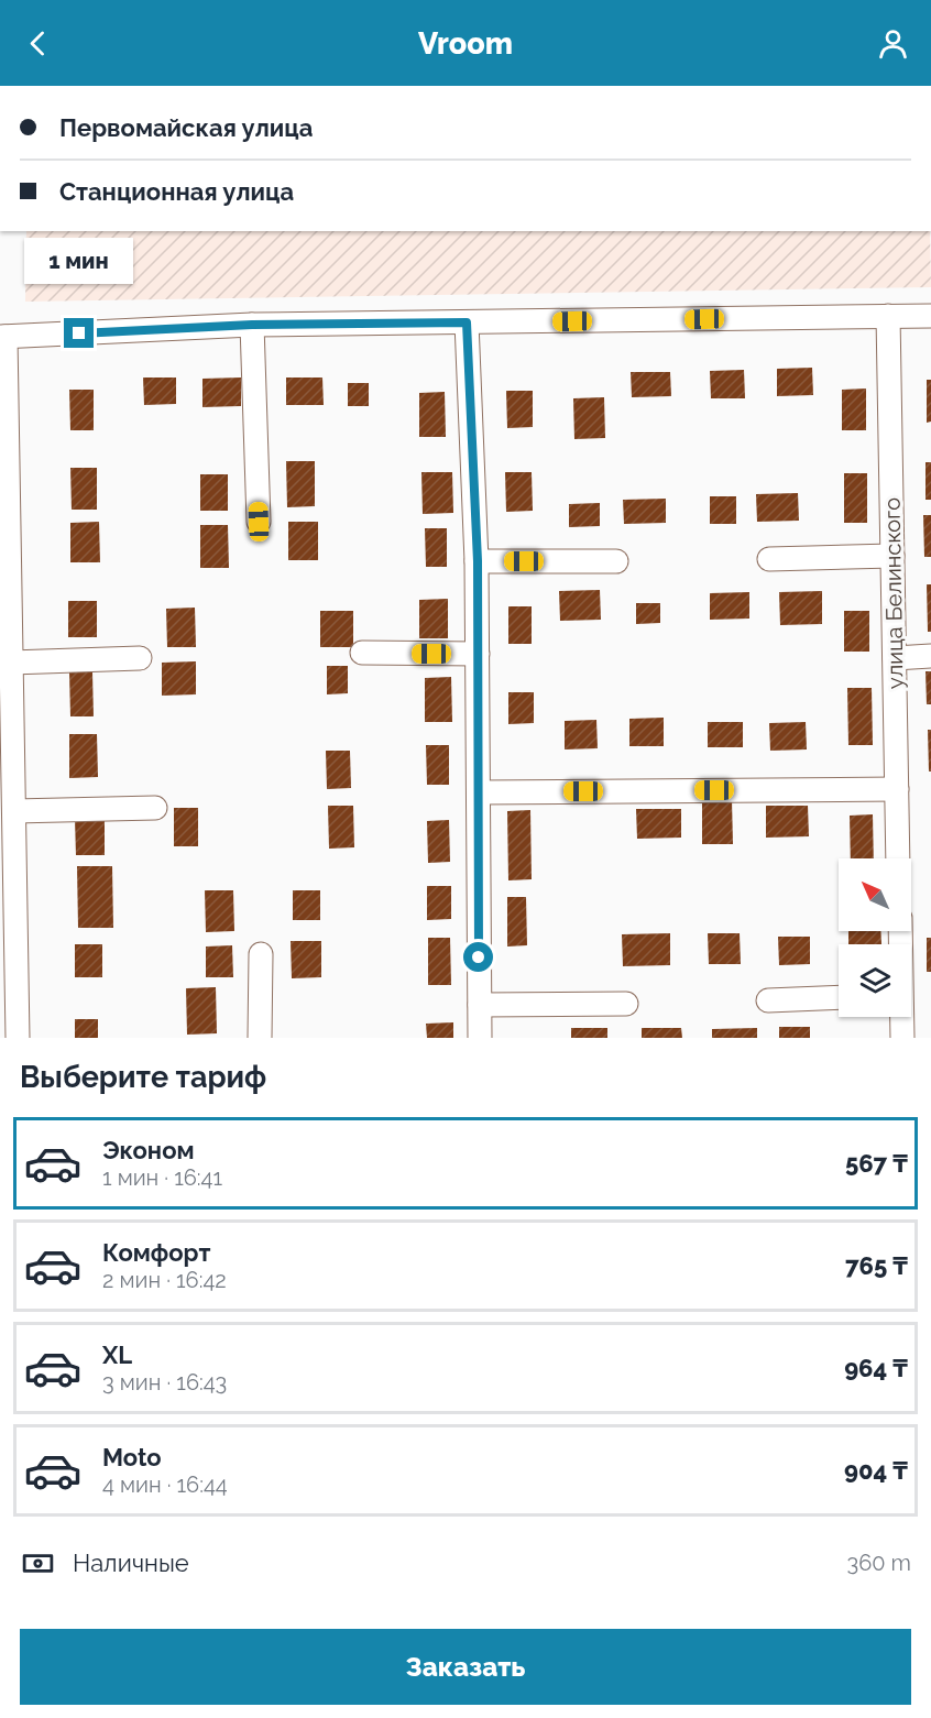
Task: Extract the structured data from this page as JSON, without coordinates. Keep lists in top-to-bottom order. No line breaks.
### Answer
{"streets":{"street":["улица Белинского"]},"north":"top left","page":{"header":"Vroom","banner":["Первомайская улица","Станционная улица"],"bubble":"1 мин","heading":"Выберите тариф","list":[{"name":"Эконом","note":"1 мин · 16:41","value":"567 ₸"},{"name":"Комфорт","note":"2 мин · 16:42","value":"765 ₸"},{"name":"XL","note":"3 мин · 16:43","value":"964 ₸"},{"name":"Moto","note":"4 мин · 16:44","value":"904 ₸"}],"pay":["Наличные","360 m"],"buttons":"Заказать"}}
